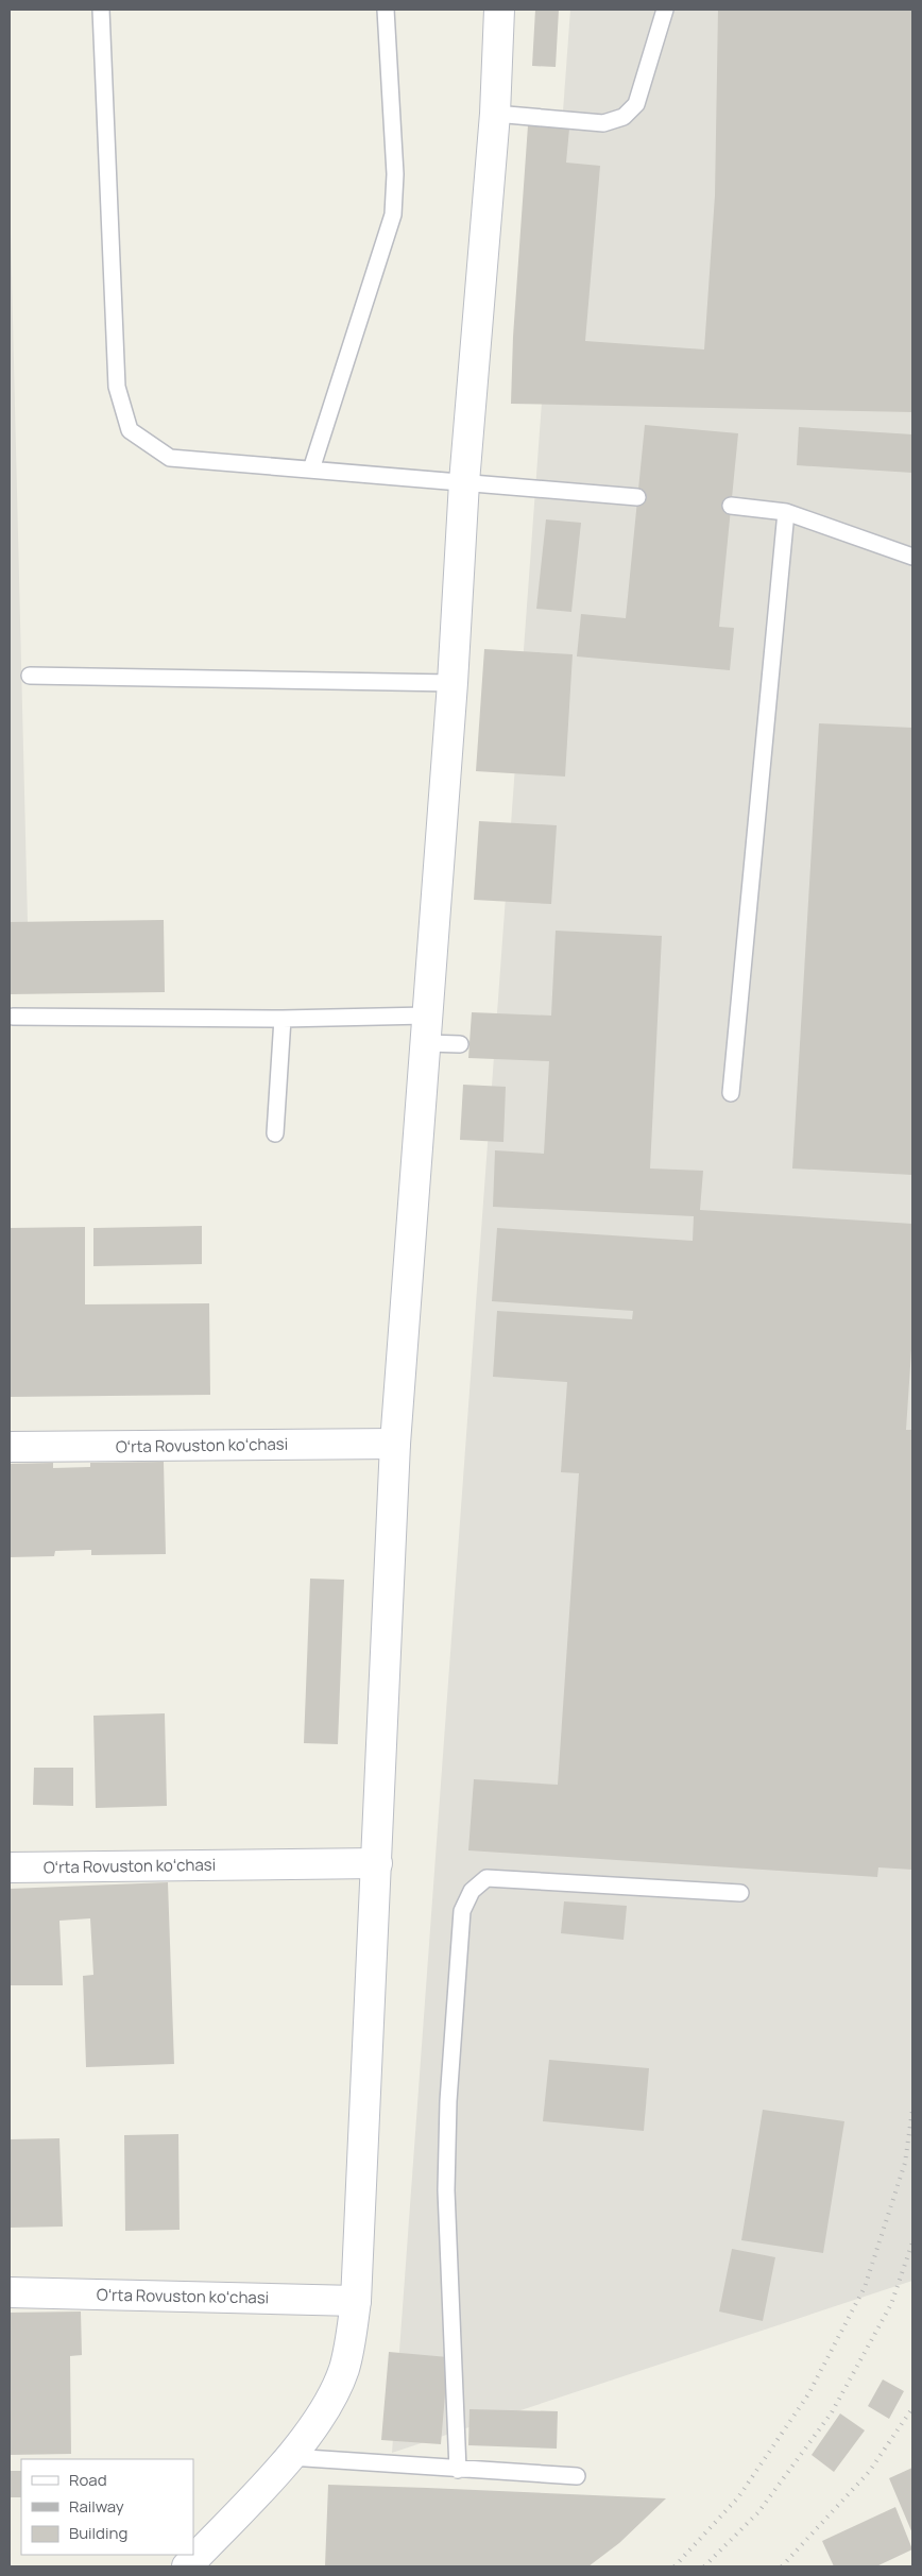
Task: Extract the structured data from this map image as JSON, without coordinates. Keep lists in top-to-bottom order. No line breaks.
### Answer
{"streets":{"street":["Oʻrta Rovuston koʻchasi"]},"legend":["Road","Railway","Building"]}
